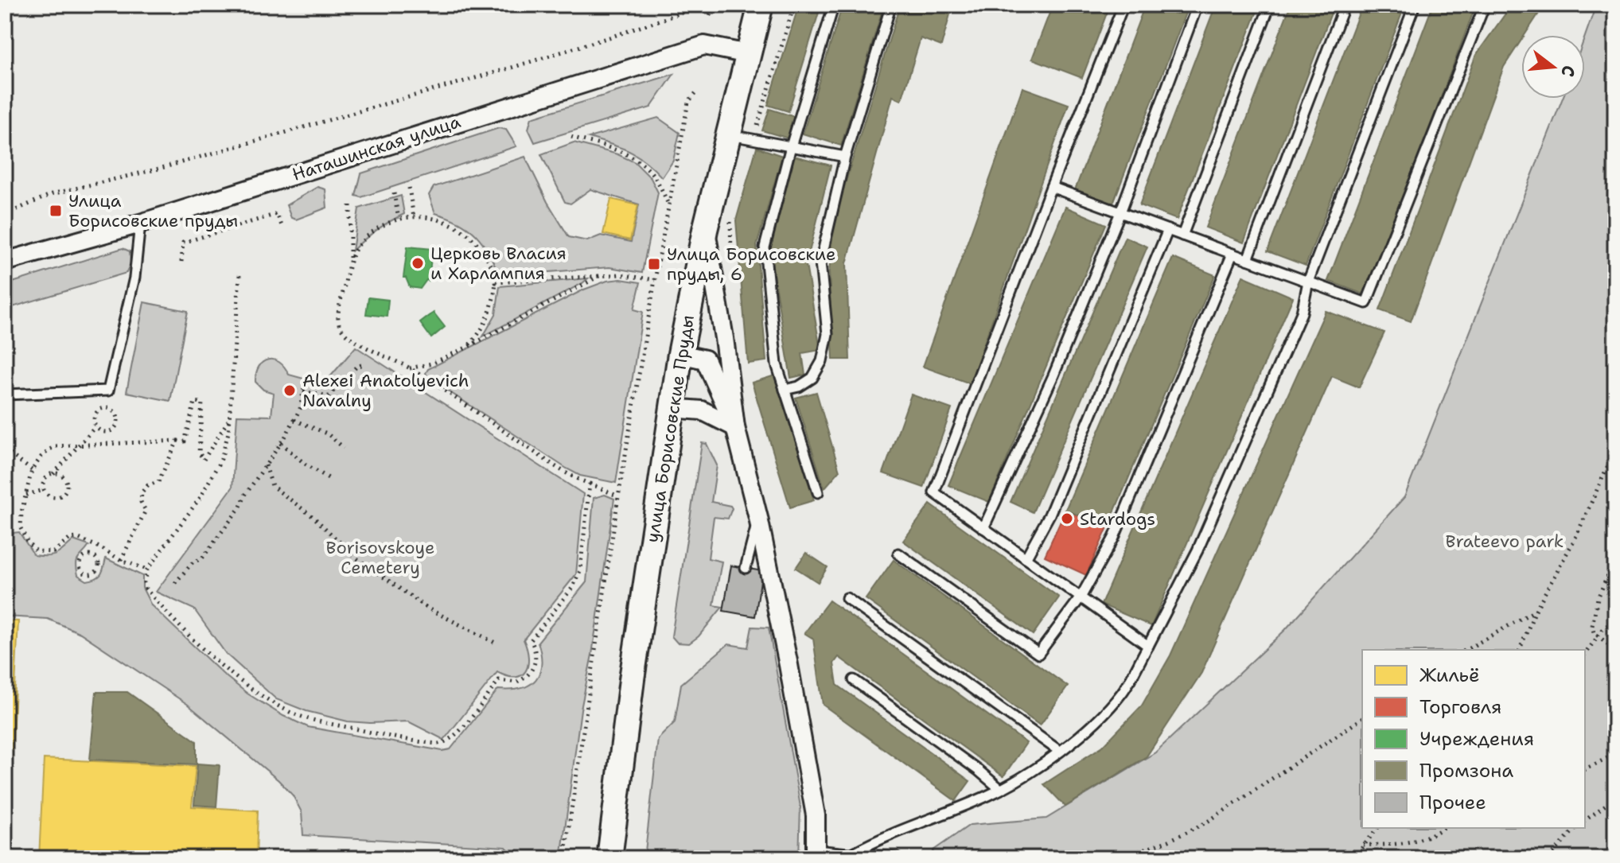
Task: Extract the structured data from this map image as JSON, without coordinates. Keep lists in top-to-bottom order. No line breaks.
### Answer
{"streets":{"main road":["улица Борисовские Пруды"],"street":["Наташинская улица"]},"crossings":[["Наташинская улица","улица Борисовские Пруды"]],"parks":["Brateevo park","Borisovskoye Cemetery"],"places":{"transit":["Улица Борисовские пруды","Улица Борисовские пруды, 6"],"other":["Церковь Власия и Харлампия","Alexei Anatolyevich Navalny","Stardogs"]},"legend":["Жильё","Торговля","Учреждения","Промзона","Прочее"],"north":"right"}
